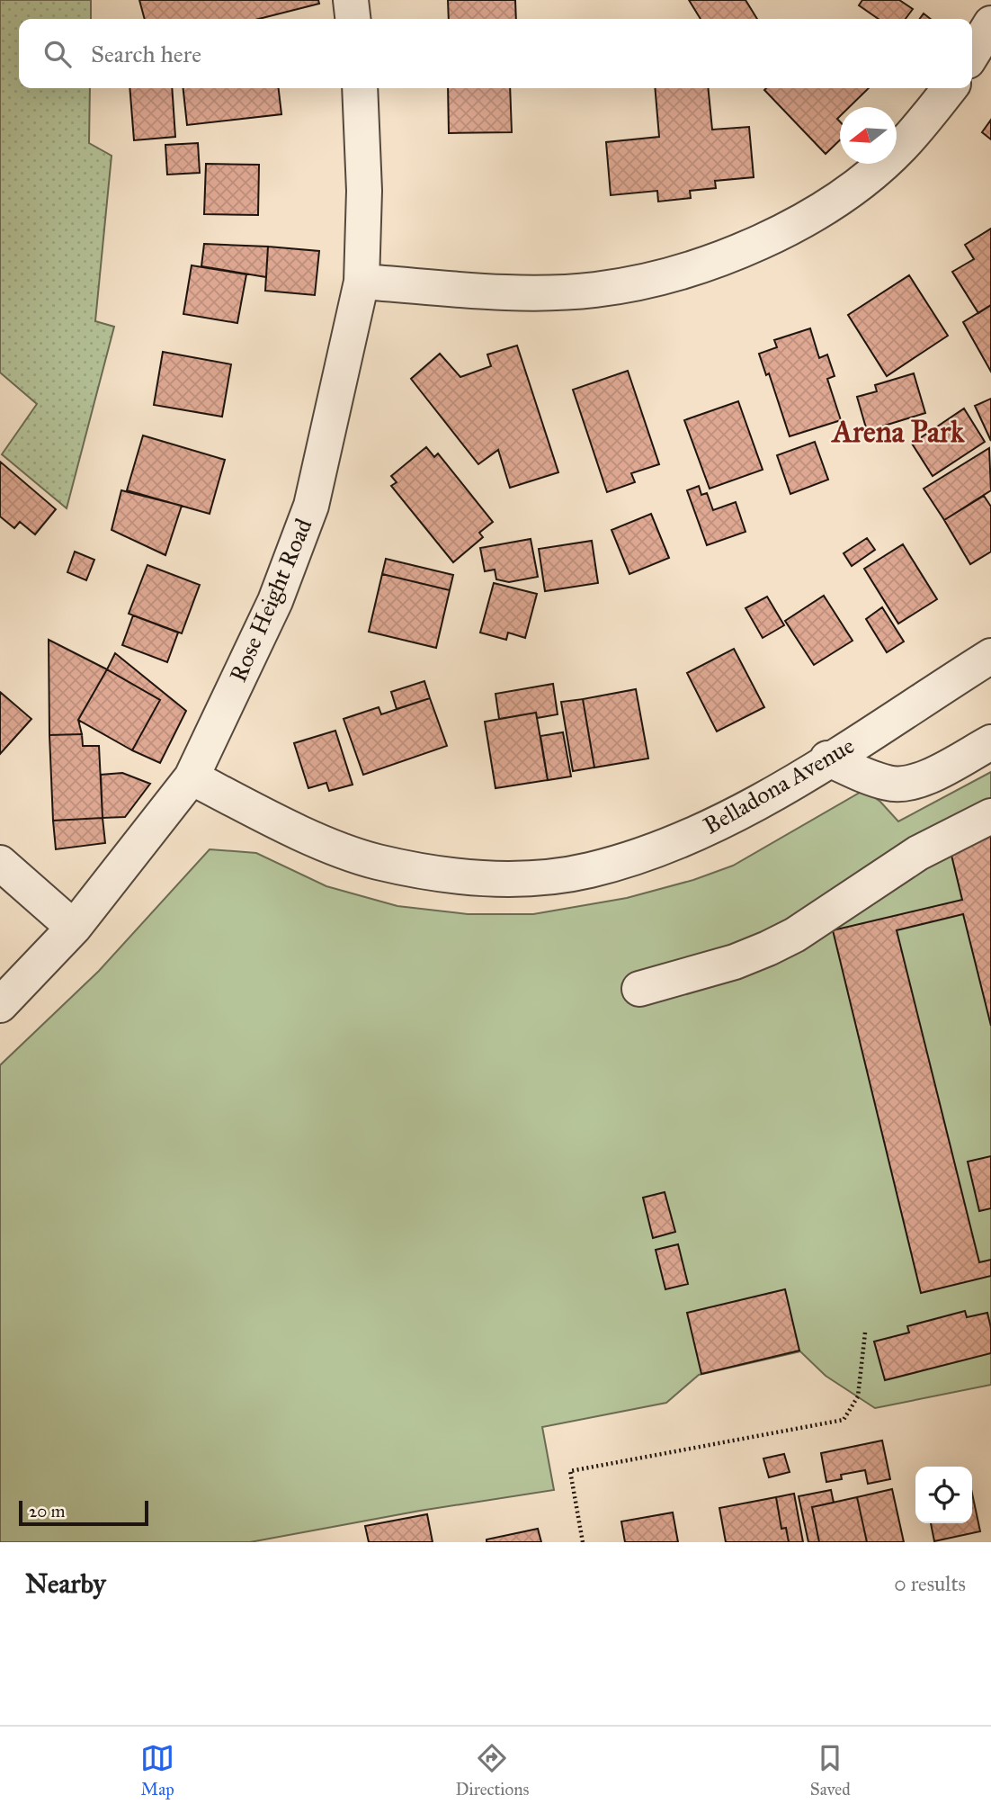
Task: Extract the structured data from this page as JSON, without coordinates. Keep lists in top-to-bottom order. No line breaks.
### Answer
{"streets":{"street":["Rose Height Road","Belladona Avenue"]},"crossings":[["Rose Height Road","Belladona Avenue"]],"districts":["Arena Park"],"scale_bar":"20 m","north":"left","page":{"search":"Search here","scale":"20 m","heading":["Nearby","0 results"],"nav":["Map","Directions","Saved"]}}
